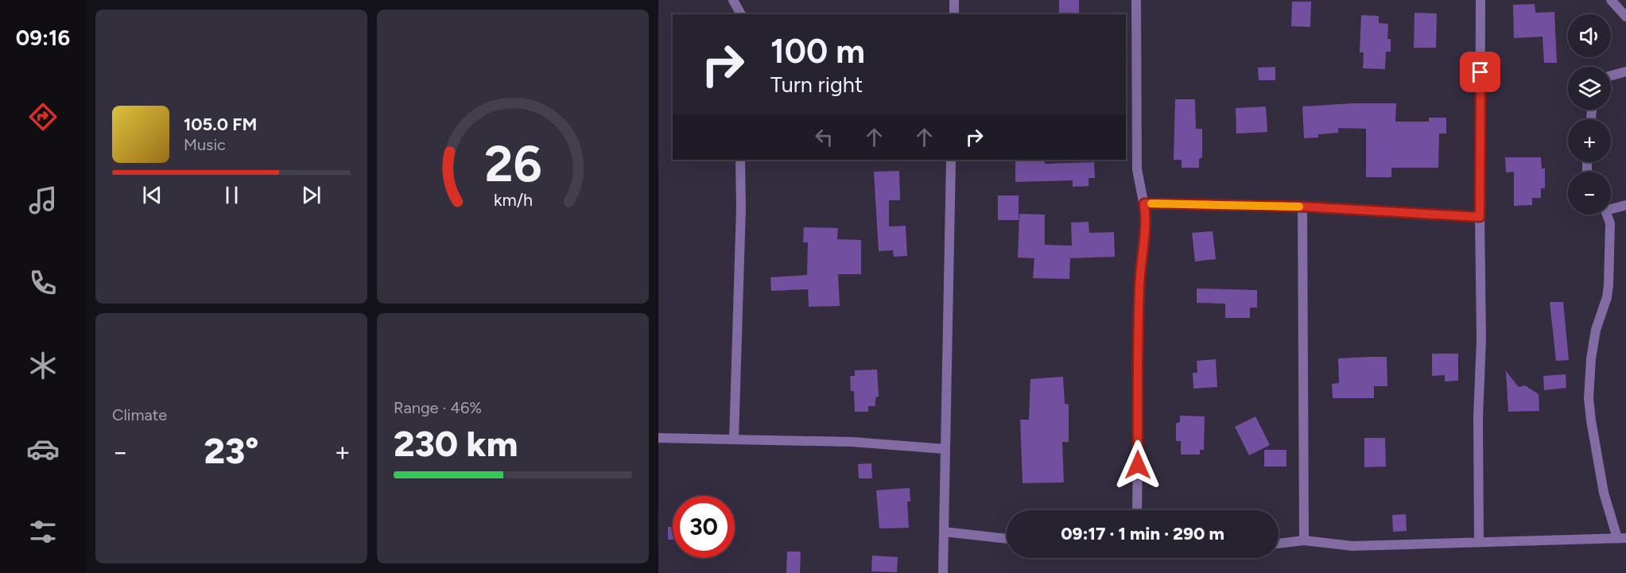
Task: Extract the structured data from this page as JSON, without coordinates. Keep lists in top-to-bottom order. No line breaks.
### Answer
{"page":{"tabs":"09:16","map_buttons":["+","−"],"turn":["100 m","Turn right"],"song":["105.0 FM","Music"],"tile":["Climate",["Range · 46%","230 km"]],"heat":["−","23°","+"],"limit":"30","trip":"09:17 · 1 min · 290 m","gauge":["26","km/h"]}}
